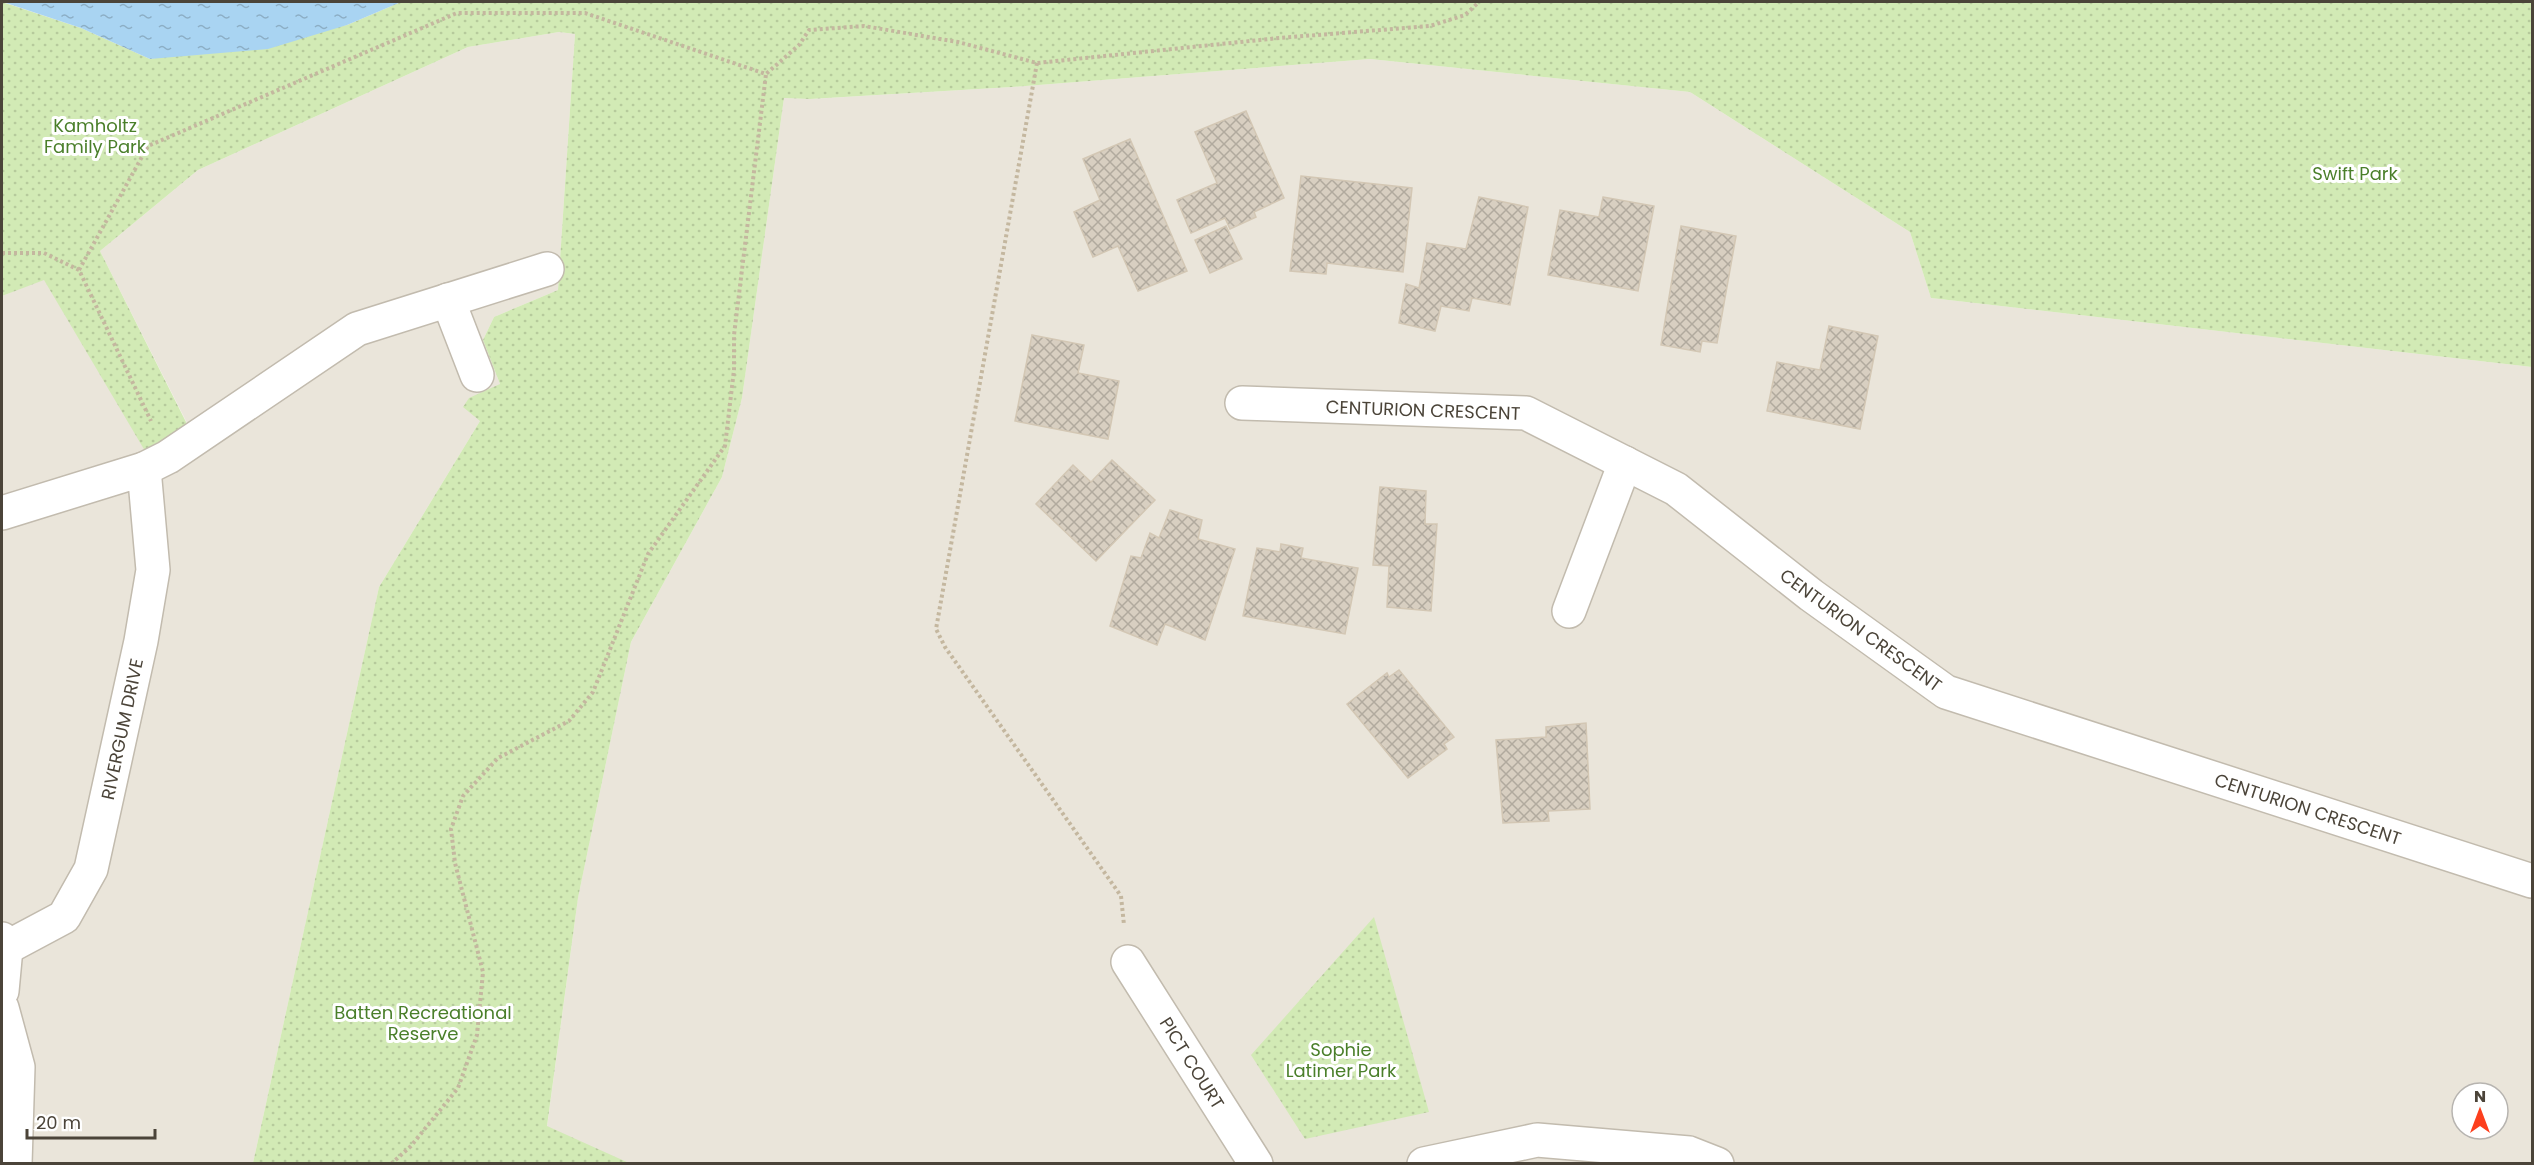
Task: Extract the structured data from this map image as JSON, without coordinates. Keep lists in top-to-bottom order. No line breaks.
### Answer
{"streets":{"street":["CENTURION CRESCENT","RIVERGUM DRIVE","PICT COURT"]},"parks":["Kamholtz Family Park","Swift Park","Batten Recreational Reserve","Sophie Latimer Park"],"scale_bar":"20 m","north":"top"}
